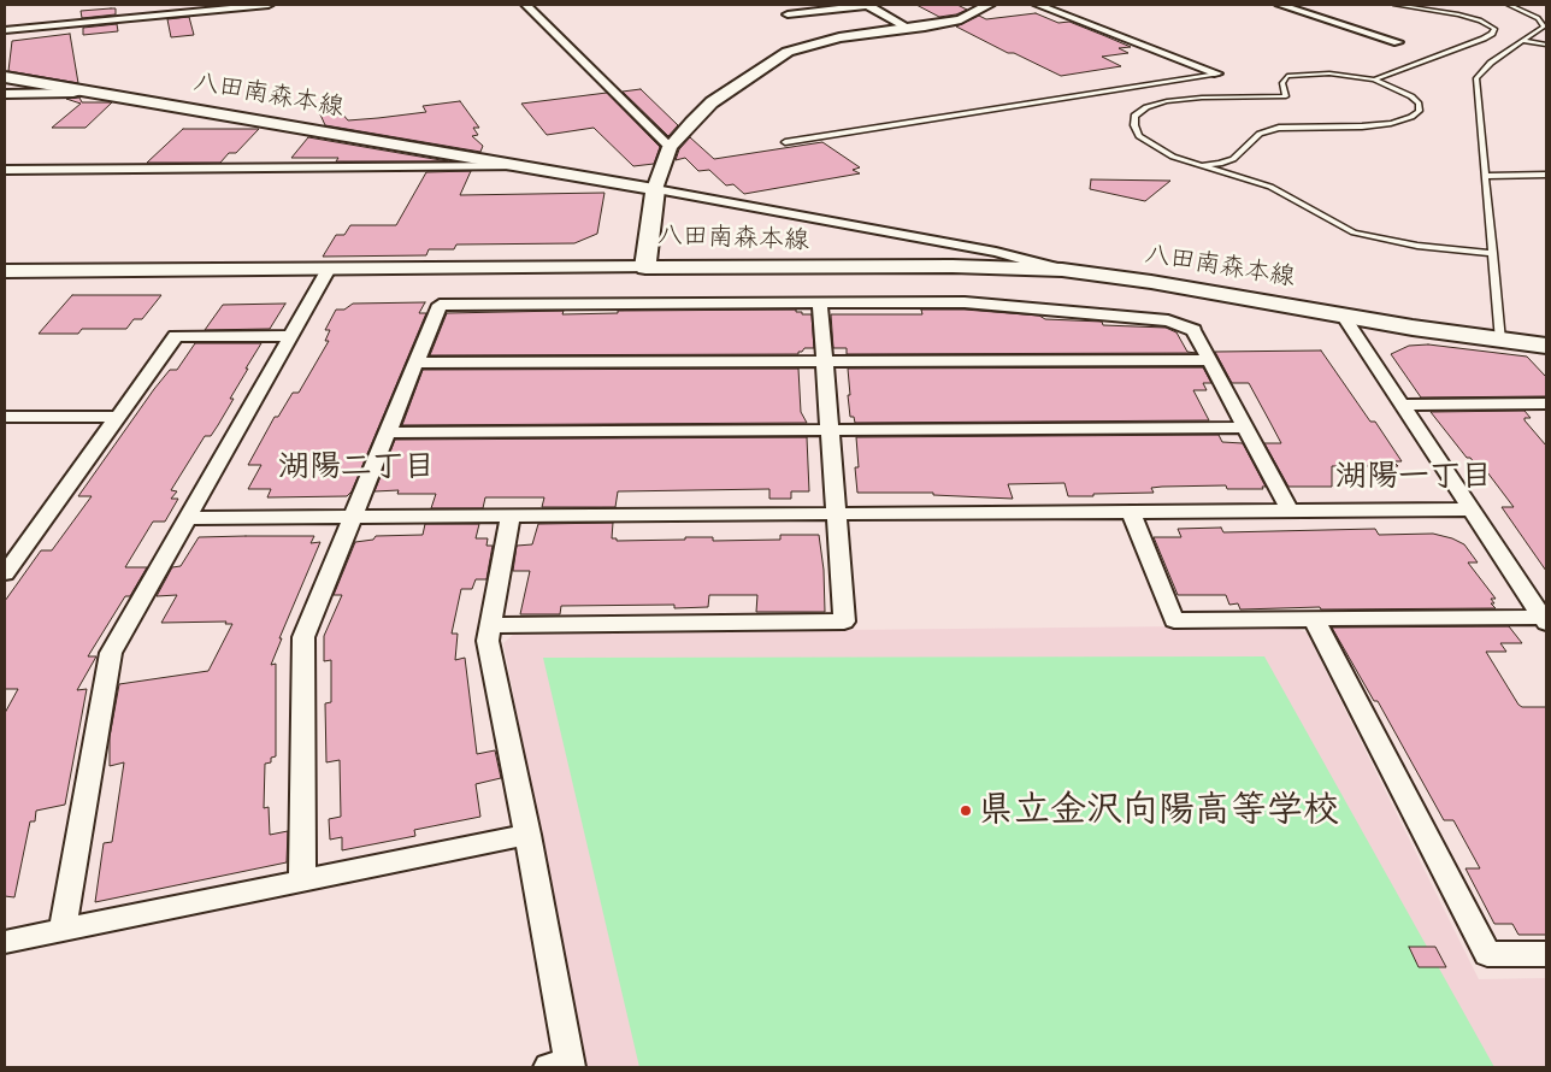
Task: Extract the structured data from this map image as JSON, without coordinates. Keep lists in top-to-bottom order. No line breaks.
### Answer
{"streets":{"main road":["八田南森本線"]},"districts":["湖陽二丁目","湖陽一丁目"],"places":["県立金沢向陽高等学校"]}
